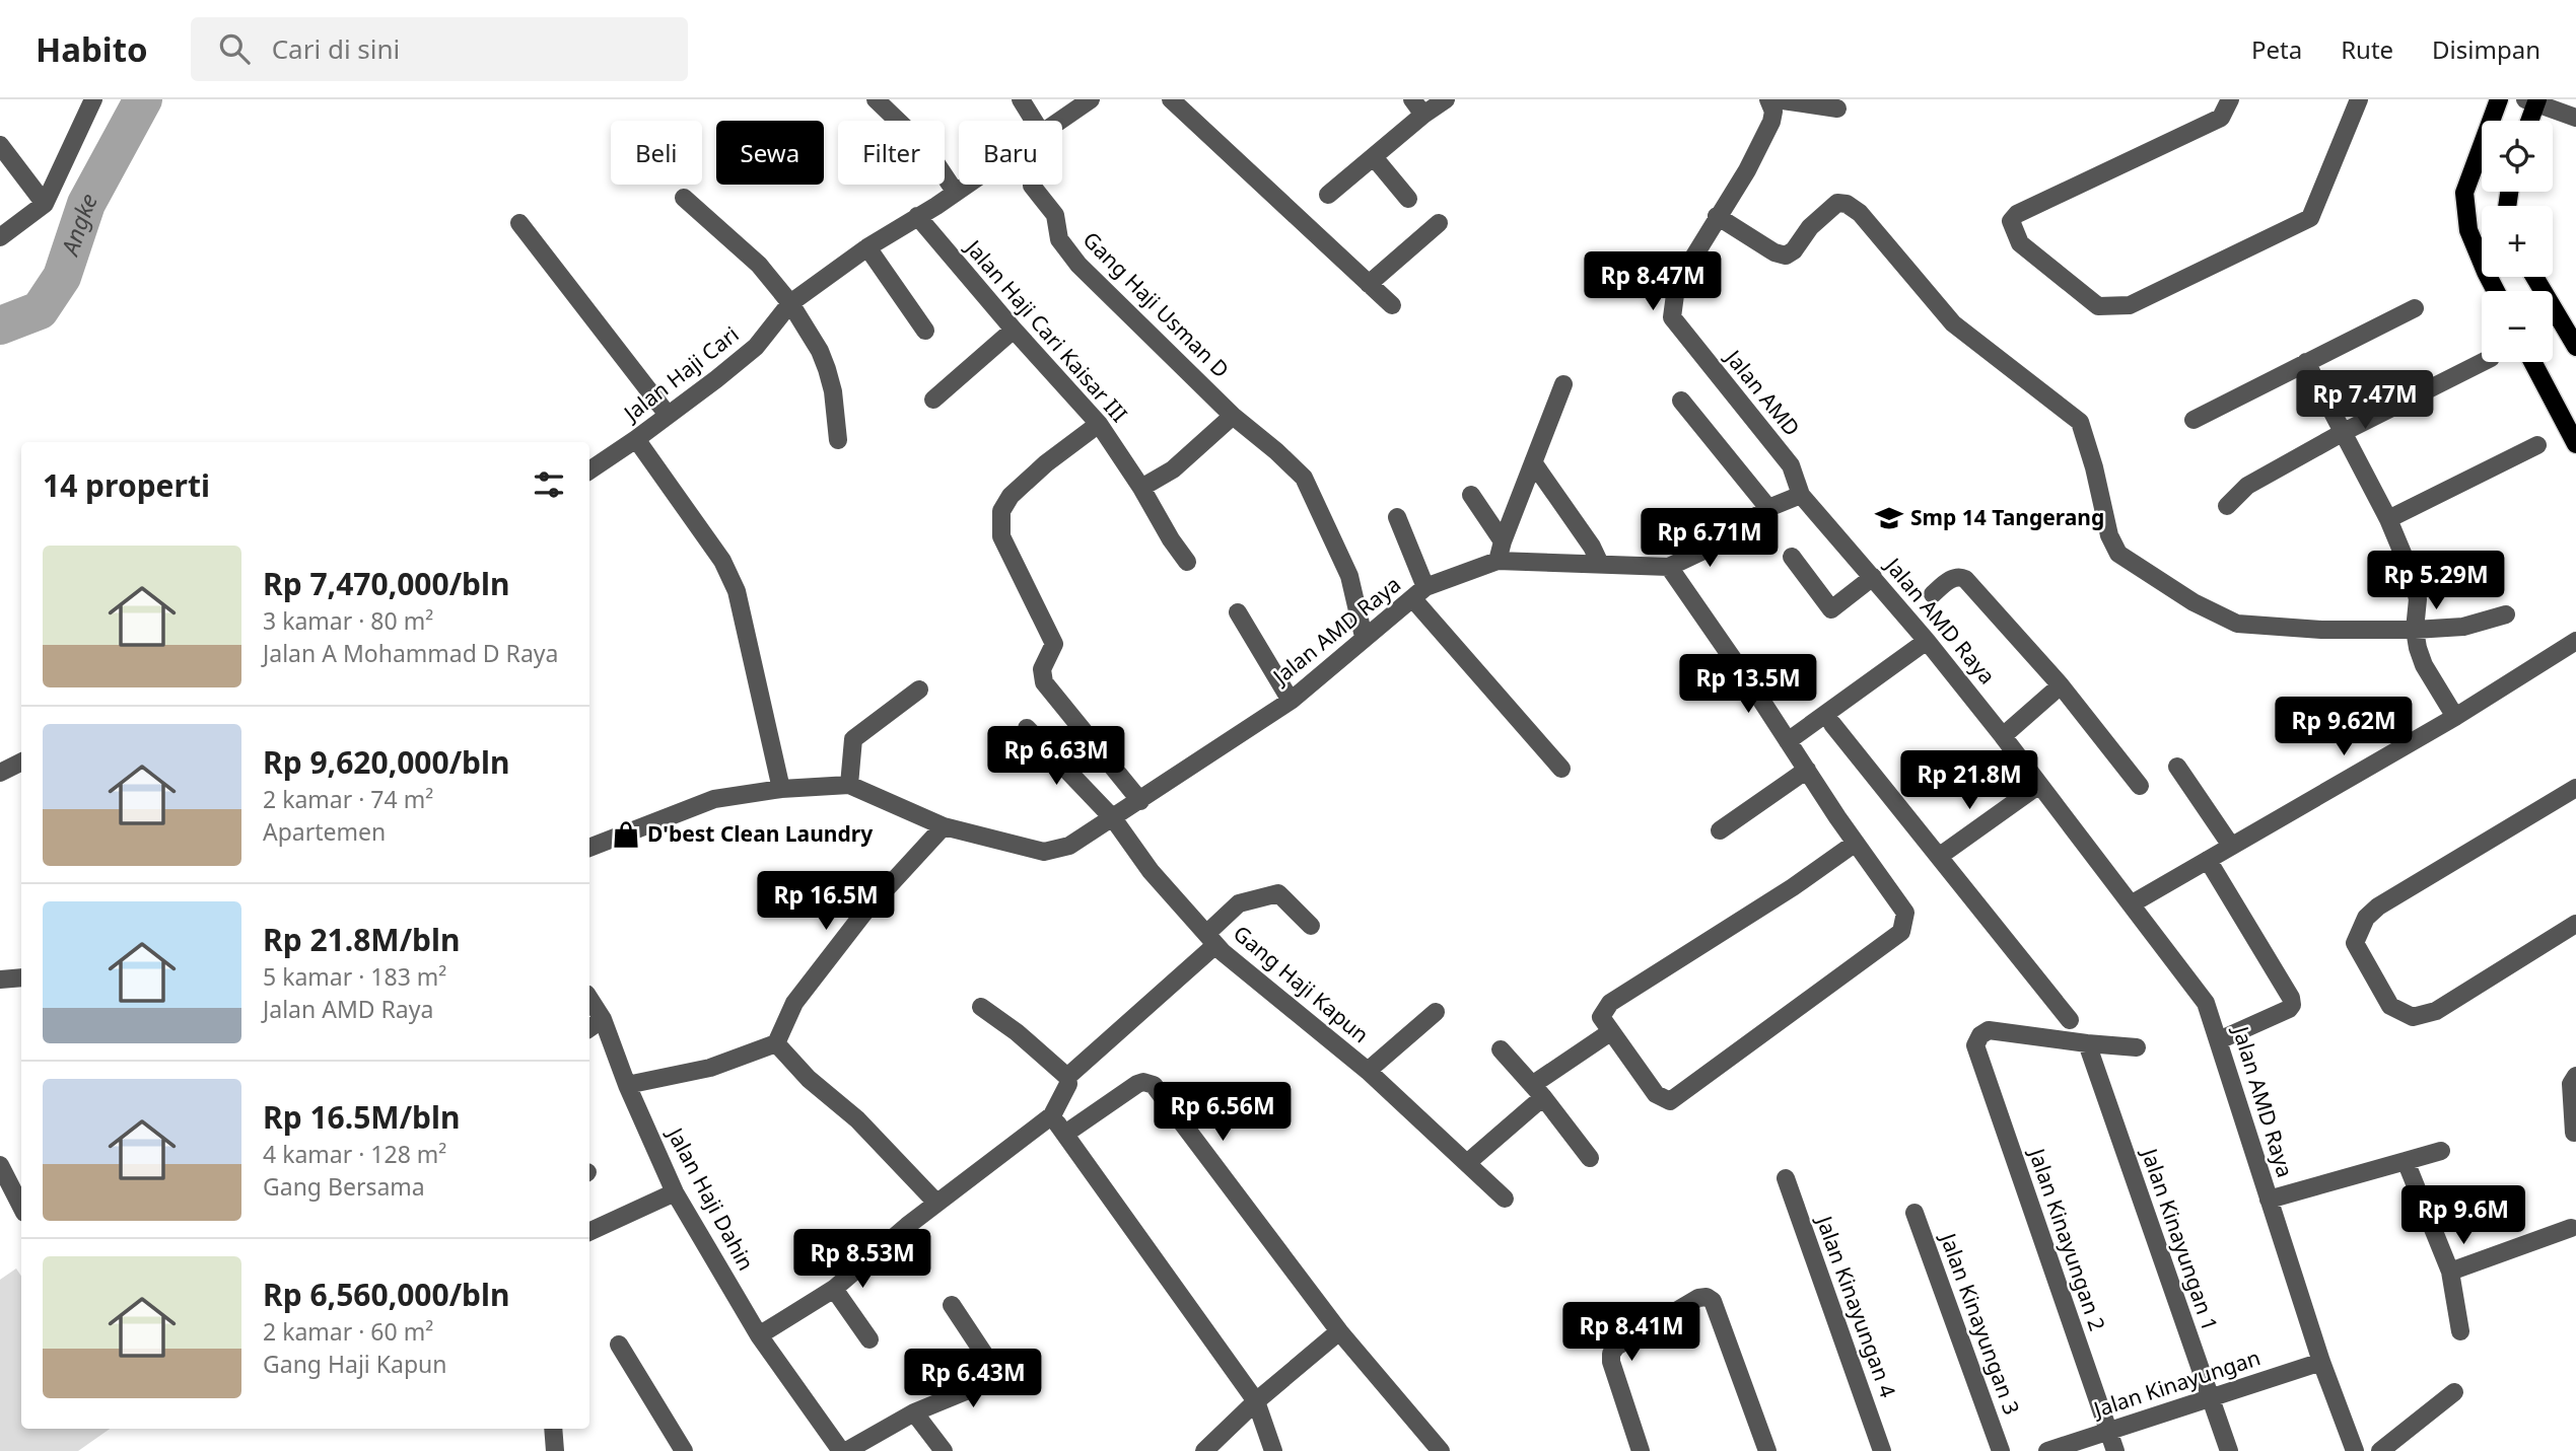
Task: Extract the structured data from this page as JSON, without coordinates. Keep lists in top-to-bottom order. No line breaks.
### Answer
{"streets":{"street":["Gang Haji Usman D","Jalan Haji Cari Kaisar III","Jalan Haji Cari","Jalan AMD","Jalan AMD Raya","Gang Haji Kapun","Jalan Haji Dahin","Jalan Kinayungan 2","Jalan Kinayungan 1","Jalan Kinayungan 4","Jalan Kinayungan 3","Jalan Kinayungan"]},"crossings":[["Gang Haji Usman D","Jalan AMD Raya"],["Jalan Haji Cari Kaisar III","Jalan Haji Cari"],["Jalan AMD","Jalan AMD Raya"],["Jalan AMD Raya","Gang Haji Kapun"],["Jalan AMD Raya","Jalan Kinayungan"],["Jalan Kinayungan 2","Jalan Kinayungan 1"],["Jalan Kinayungan 2","Jalan Kinayungan"],["Jalan Kinayungan 1","Jalan Kinayungan"]],"water":["Angke"],"places":{"school or university":["Smp 14 Tangerang"],"shop":["D'best Clean Laundry"]},"page":{"header":"Habito","search":"Cari di sini","nav":["Peta","Rute","Disimpan"],"map_buttons":["+","−"],"chip":["Beli","Sewa","Filter","Baru"],"price":["Rp 8.47M","Rp 7.47M","Rp 6.71M","Rp 5.29M","Rp 13.5M","Rp 9.62M","Rp 6.63M","Rp 21.8M","Rp 16.5M","Rp 6.56M","Rp 9.6M","Rp 8.53M","Rp 8.41M","Rp 6.43M"],"heading":"14 properti","list":[{"name":"Rp 7,470,000/bln","note":"3 kamar · 80 m² · Jalan A Mohammad D Raya"},{"name":"Rp 9,620,000/bln","note":"2 kamar · 74 m² · Apartemen"},{"name":"Rp 21.8M/bln","note":"5 kamar · 183 m² · Jalan AMD Raya"},{"name":"Rp 16.5M/bln","note":"4 kamar · 128 m² · Gang Bersama"},{"name":"Rp 6,560,000/bln","note":"2 kamar · 60 m² · Gang Haji Kapun"}]}}
